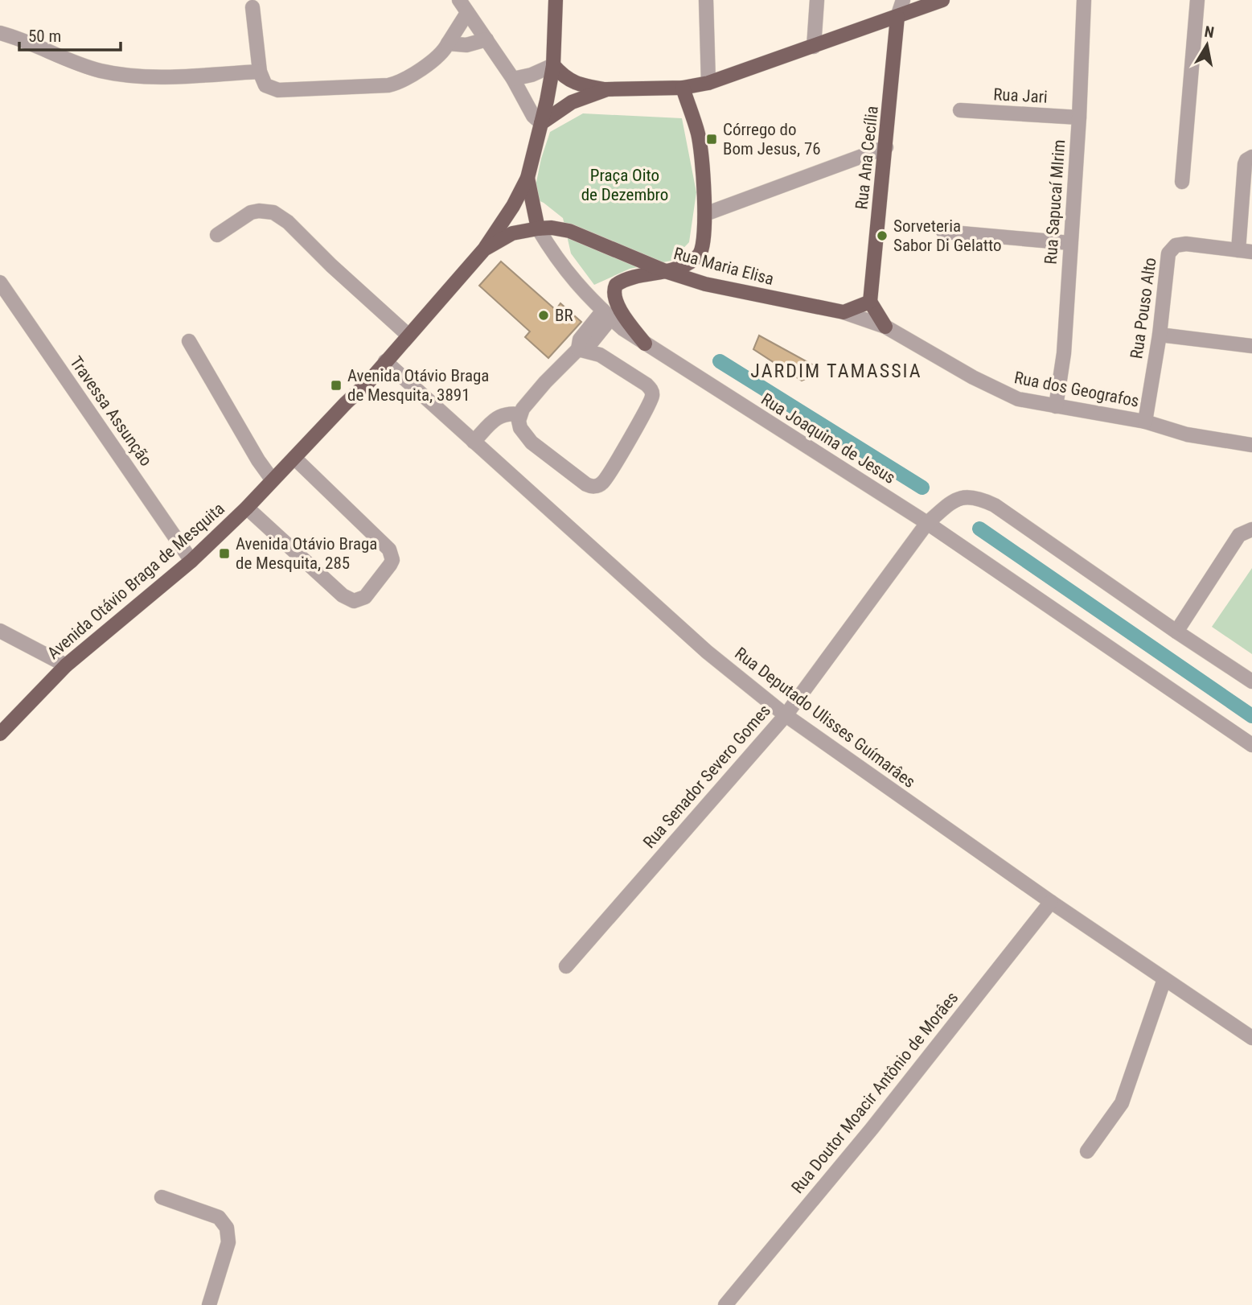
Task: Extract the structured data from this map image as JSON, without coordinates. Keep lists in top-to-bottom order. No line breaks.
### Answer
{"streets":{"main road":["Rua Ana Cecília","Rua Maria Elisa","Avenida Otávio Braga de Mesquita"],"street":["Rua Jari","Rua Sapucaí MIrim","Rua Pouso Alto","Rua dos Geografos","Travessa Assunção","Rua Joaquina de Jesus","Rua Deputado Ulisses Guímarâes","Rua Senador Severo Gomes","Rua Doutor Moacir Antônio de Morâes"]},"crossings":[["Rua Jari","Rua Sapucaí MIrim"],["Rua Sapucaí MIrim","Rua dos Geografos"],["Rua Maria Elisa","Rua dos Geografos"],["Rua Maria Elisa","Rua Joaquina de Jesus"],["Rua Maria Elisa","Avenida Otávio Braga de Mesquita"],["Rua Pouso Alto","Rua dos Geografos"],["Travessa Assunção","Avenida Otávio Braga de Mesquita"],["Rua Joaquina de Jesus","Avenida Otávio Braga de Mesquita"],["Rua Joaquina de Jesus","Rua Senador Severo Gomes"],["Avenida Otávio Braga de Mesquita","Rua Deputado Ulisses Guímarâes"],["Rua Deputado Ulisses Guímarâes","Rua Senador Severo Gomes"],["Rua Deputado Ulisses Guímarâes","Rua Doutor Moacir Antônio de Morâes"]],"districts":["JARDIM TAMASSIA"],"parks":["Praça Oito de Dezembro"],"places":{"transit":["Córrego do Bom Jesus, 76","Avenida Otávio Braga de Mesquita, 3891","Avenida Otávio Braga de Mesquita, 285"],"other":["Sorveteria Sabor Di Gelatto","BR"]},"scale_bar":"50 m","north":"top"}
